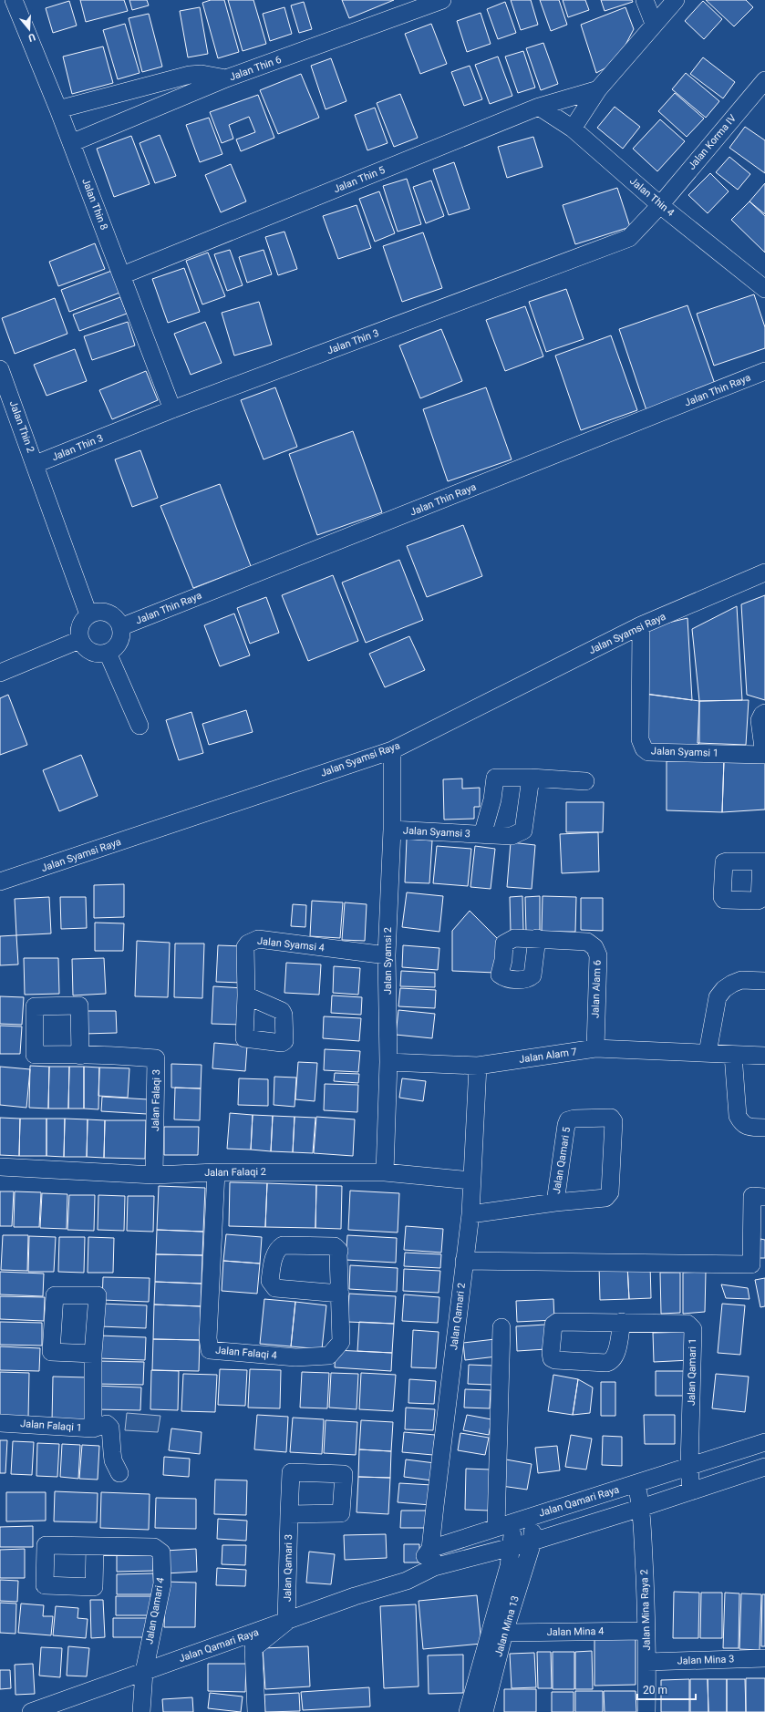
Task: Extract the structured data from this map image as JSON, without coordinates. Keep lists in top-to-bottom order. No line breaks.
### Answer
{"streets":{"street":["Jalan Thin 6","Jalan Korma IV","Jalan Thin 5","Jalan Thin 4","Jalan Thin 8","Jalan Thin 3","Jalan Thin Raya","Jalan Thin 2","Jalan Syamsi Raya","Jalan Syamsi 1","Jalan Syamsi 3","Jalan Syamsi 4","Jalan Syamsi 2","Jalan Alam 6","Jalan Alam 7","Jalan Falaqi 3","Jalan Qamari 5","Jalan Falaqi 2","Jalan Qamari 2","Jalan Falaqi 4","Jalan Qamari 1","Jalan Falaqi 1","Jalan Qamari Raya","Jalan Qamari 3","Jalan Mina Raya 2","Jalan Qamari 4","Jalan Mina 13","Jalan Mina 4","Jalan Mina 3"]},"crossings":[["Jalan Thin 6","Jalan Thin 8"],["Jalan Korma IV","Jalan Thin 4"],["Jalan Korma IV","Jalan Thin 3"],["Jalan Thin 5","Jalan Thin 4"],["Jalan Thin 5","Jalan Thin 8"],["Jalan Thin 4","Jalan Thin 3"],["Jalan Thin 8","Jalan Thin 3"],["Jalan Thin 3","Jalan Thin 2"],["Jalan Thin Raya","Jalan Thin 2"],["Jalan Syamsi Raya","Jalan Syamsi 1"],["Jalan Syamsi Raya","Jalan Syamsi 2"],["Jalan Syamsi 3","Jalan Syamsi 2"],["Jalan Syamsi 4","Jalan Syamsi 2"],["Jalan Syamsi 2","Jalan Alam 7"],["Jalan Syamsi 2","Jalan Falaqi 2"],["Jalan Alam 6","Jalan Alam 7"],["Jalan Alam 7","Jalan Qamari 2"],["Jalan Falaqi 3","Jalan Falaqi 2"],["Jalan Qamari 5","Jalan Qamari 2"],["Jalan Falaqi 2","Jalan Qamari 2"],["Jalan Falaqi 2","Jalan Falaqi 4"],["Jalan Qamari 2","Jalan Qamari Raya"],["Jalan Qamari 1","Jalan Qamari Raya"],["Jalan Qamari Raya","Jalan Qamari 3"],["Jalan Qamari Raya","Jalan Mina Raya 2"],["Jalan Qamari Raya","Jalan Qamari 4"],["Jalan Qamari Raya","Jalan Mina 13"],["Jalan Mina Raya 2","Jalan Mina 4"],["Jalan Mina Raya 2","Jalan Mina 3"],["Jalan Mina 13","Jalan Mina 4"]],"scale_bar":"20 m","north":"bottom"}
